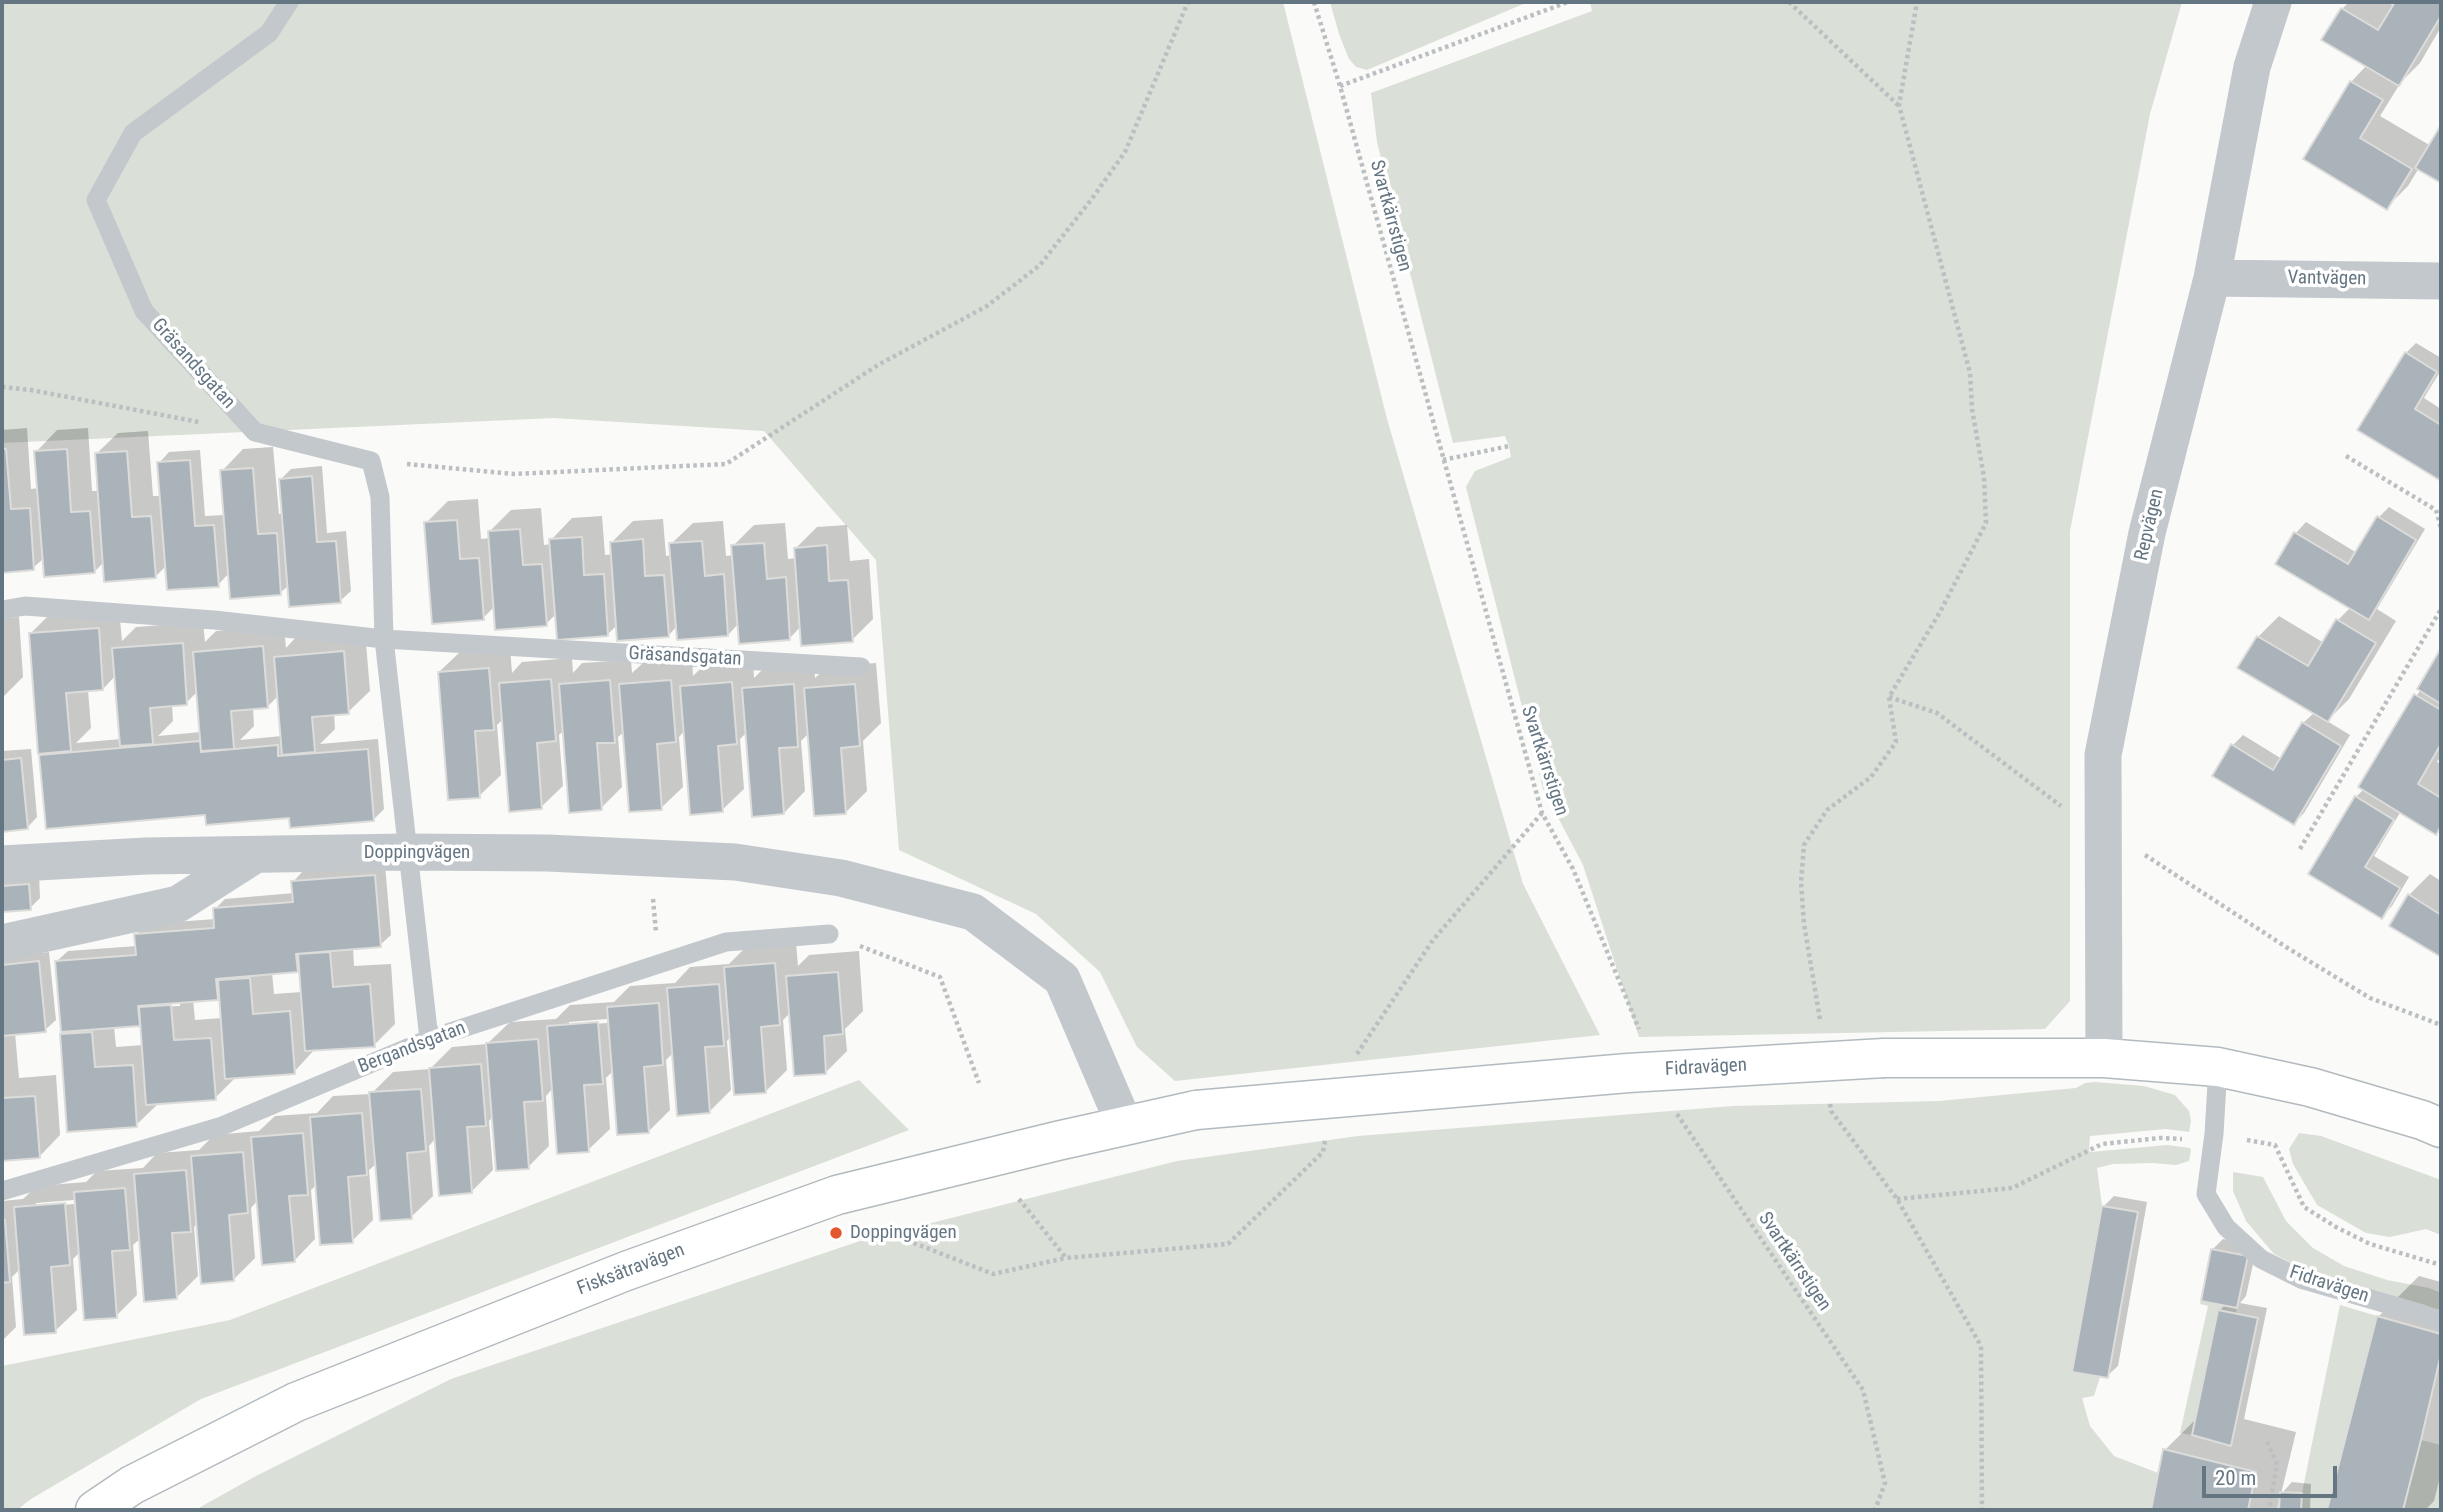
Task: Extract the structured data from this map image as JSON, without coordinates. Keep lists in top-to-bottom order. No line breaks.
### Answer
{"streets":{"street":["Vantvägen","Repvägen","Doppingvägen","Fidravägen","Fisksätravägen"],"lane":["Gräsandsgatan","Bergandsgatan"],"path":["Svartkärrstigen"]},"crossings":[["Vantvägen","Repvägen"],["Repvägen","Fidravägen"],["Doppingvägen","Fisksätravägen"],["Fidravägen","Fisksätravägen"]],"places":["Doppingvägen"],"scale_bar":"20 m"}
